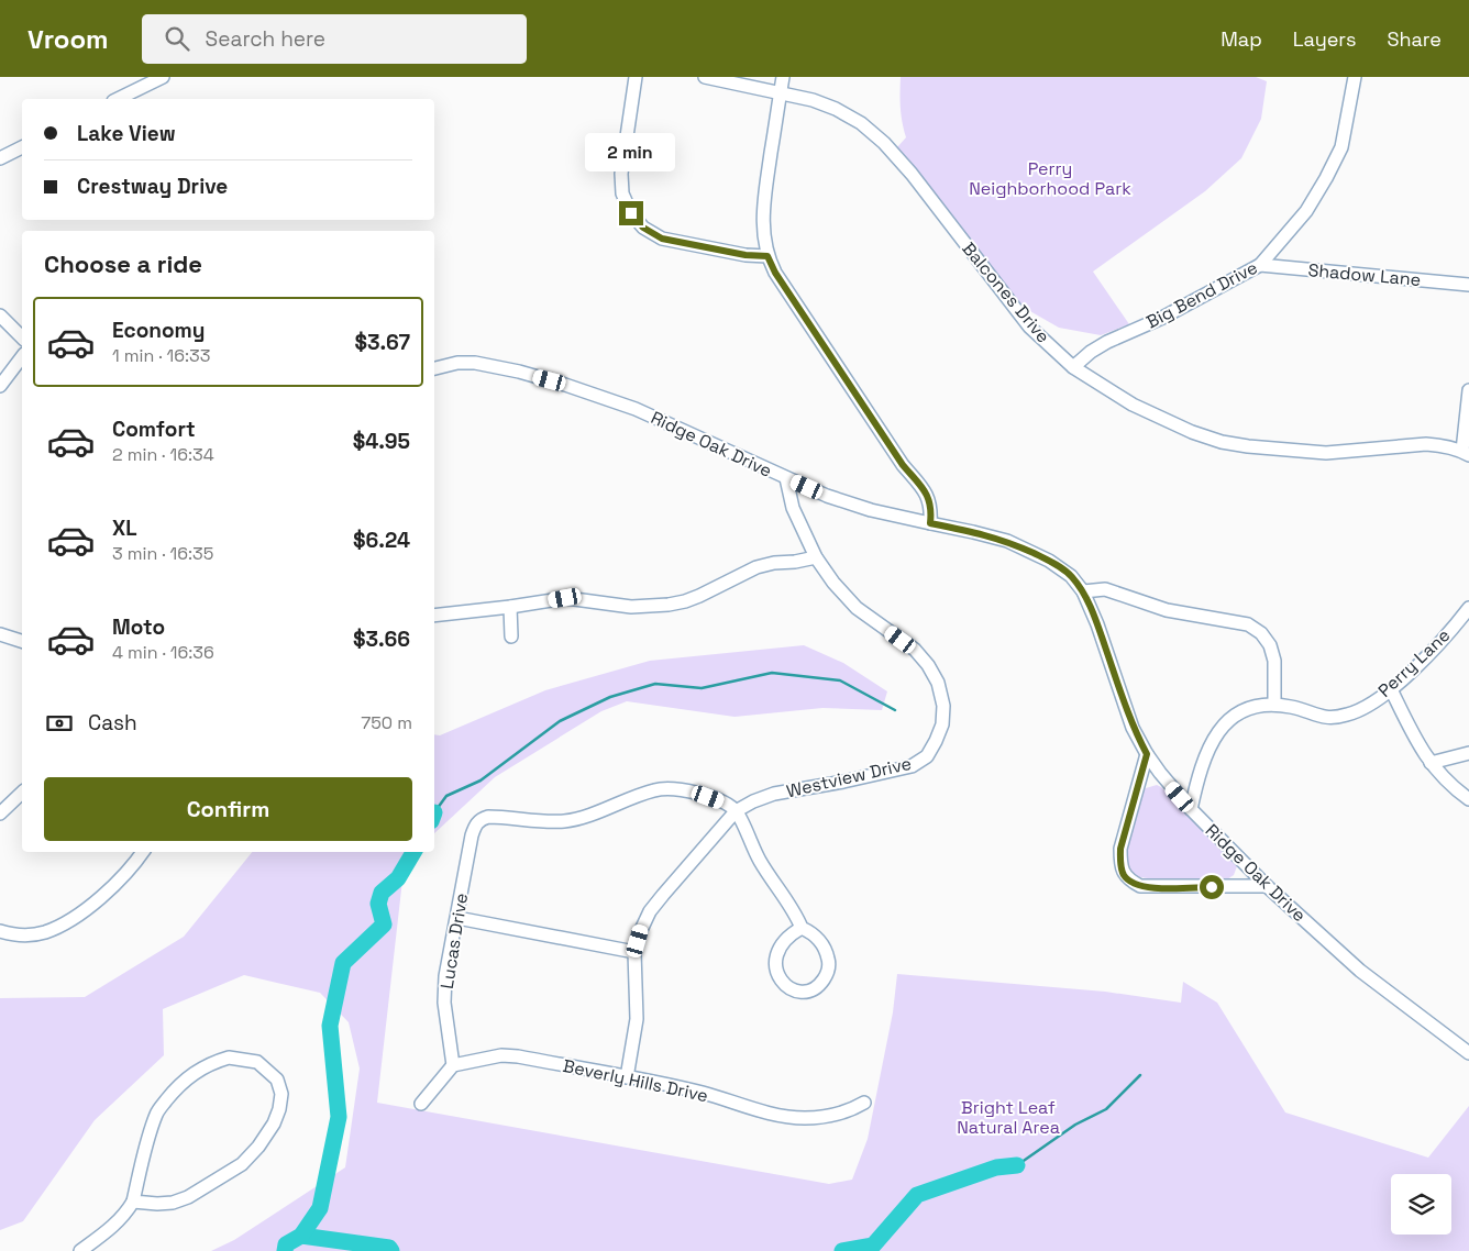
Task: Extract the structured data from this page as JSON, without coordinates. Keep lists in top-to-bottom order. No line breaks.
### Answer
{"streets":{"street":["Shadow Lane","Balcones Drive","Big Bend Drive","Ridge Oak Drive","Perry Lane","Westview Drive","Lucas Drive","Beverly Hills Drive"]},"crossings":[["Shadow Lane","Big Bend Drive"],["Balcones Drive","Big Bend Drive"],["Ridge Oak Drive","Perry Lane"],["Ridge Oak Drive","Westview Drive"],["Westview Drive","Lucas Drive"],["Westview Drive","Beverly Hills Drive"],["Lucas Drive","Beverly Hills Drive"]],"parks":["Perry Neighborhood Park","Bright Leaf Natural Area"],"page":{"header":"Vroom","search":"Search here","nav":["Map","Layers","Share"],"banner":["Lake View","Crestway Drive"],"bubble":"2 min","heading":"Choose a ride","list":[{"name":"Economy","note":"1 min · 16:33","value":"$3.67"},{"name":"Comfort","note":"2 min · 16:34","value":"$4.95"},{"name":"XL","note":"3 min · 16:35","value":"$6.24"},{"name":"Moto","note":"4 min · 16:36","value":"$3.66"}],"pay":["Cash","750 m"],"buttons":"Confirm"}}
